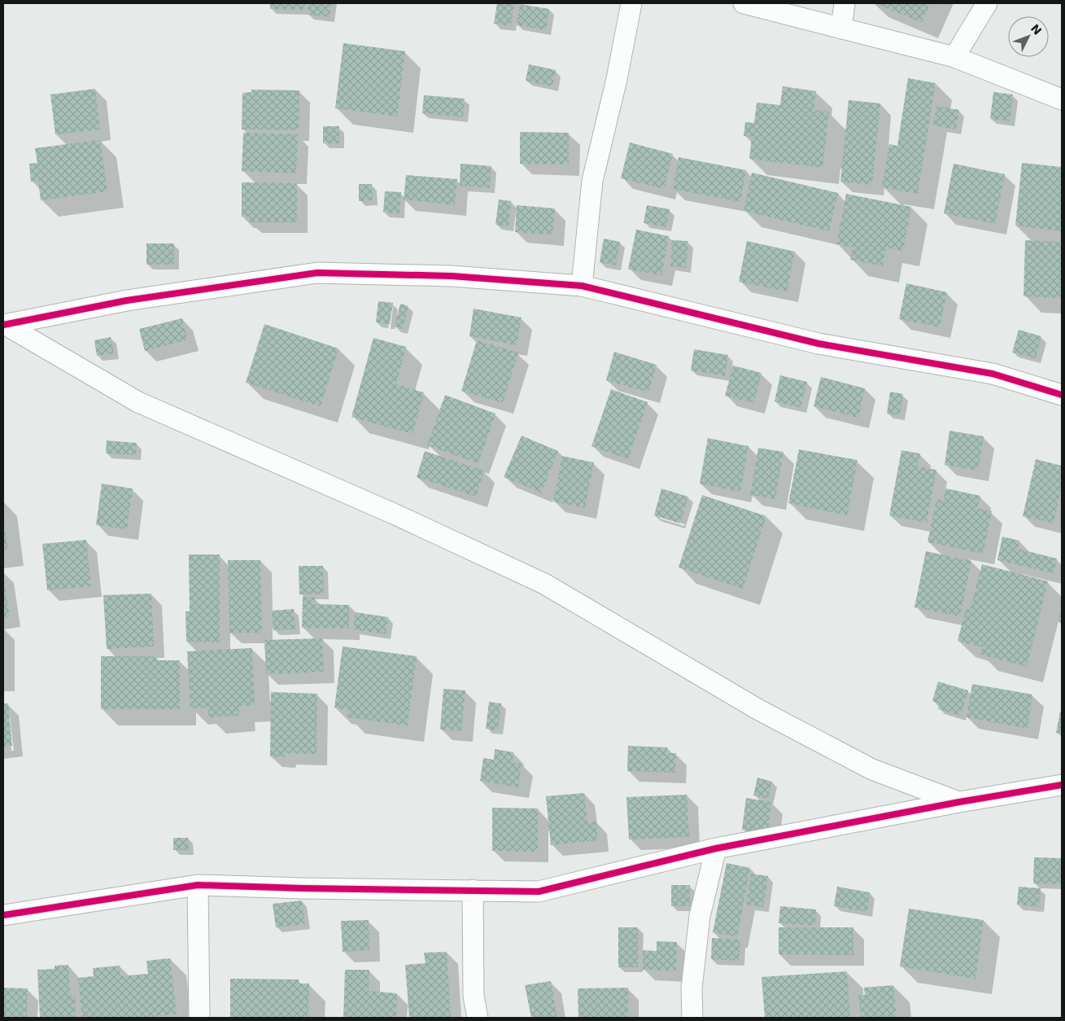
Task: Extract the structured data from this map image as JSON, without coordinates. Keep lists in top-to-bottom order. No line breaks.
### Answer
{"north":"top right"}
